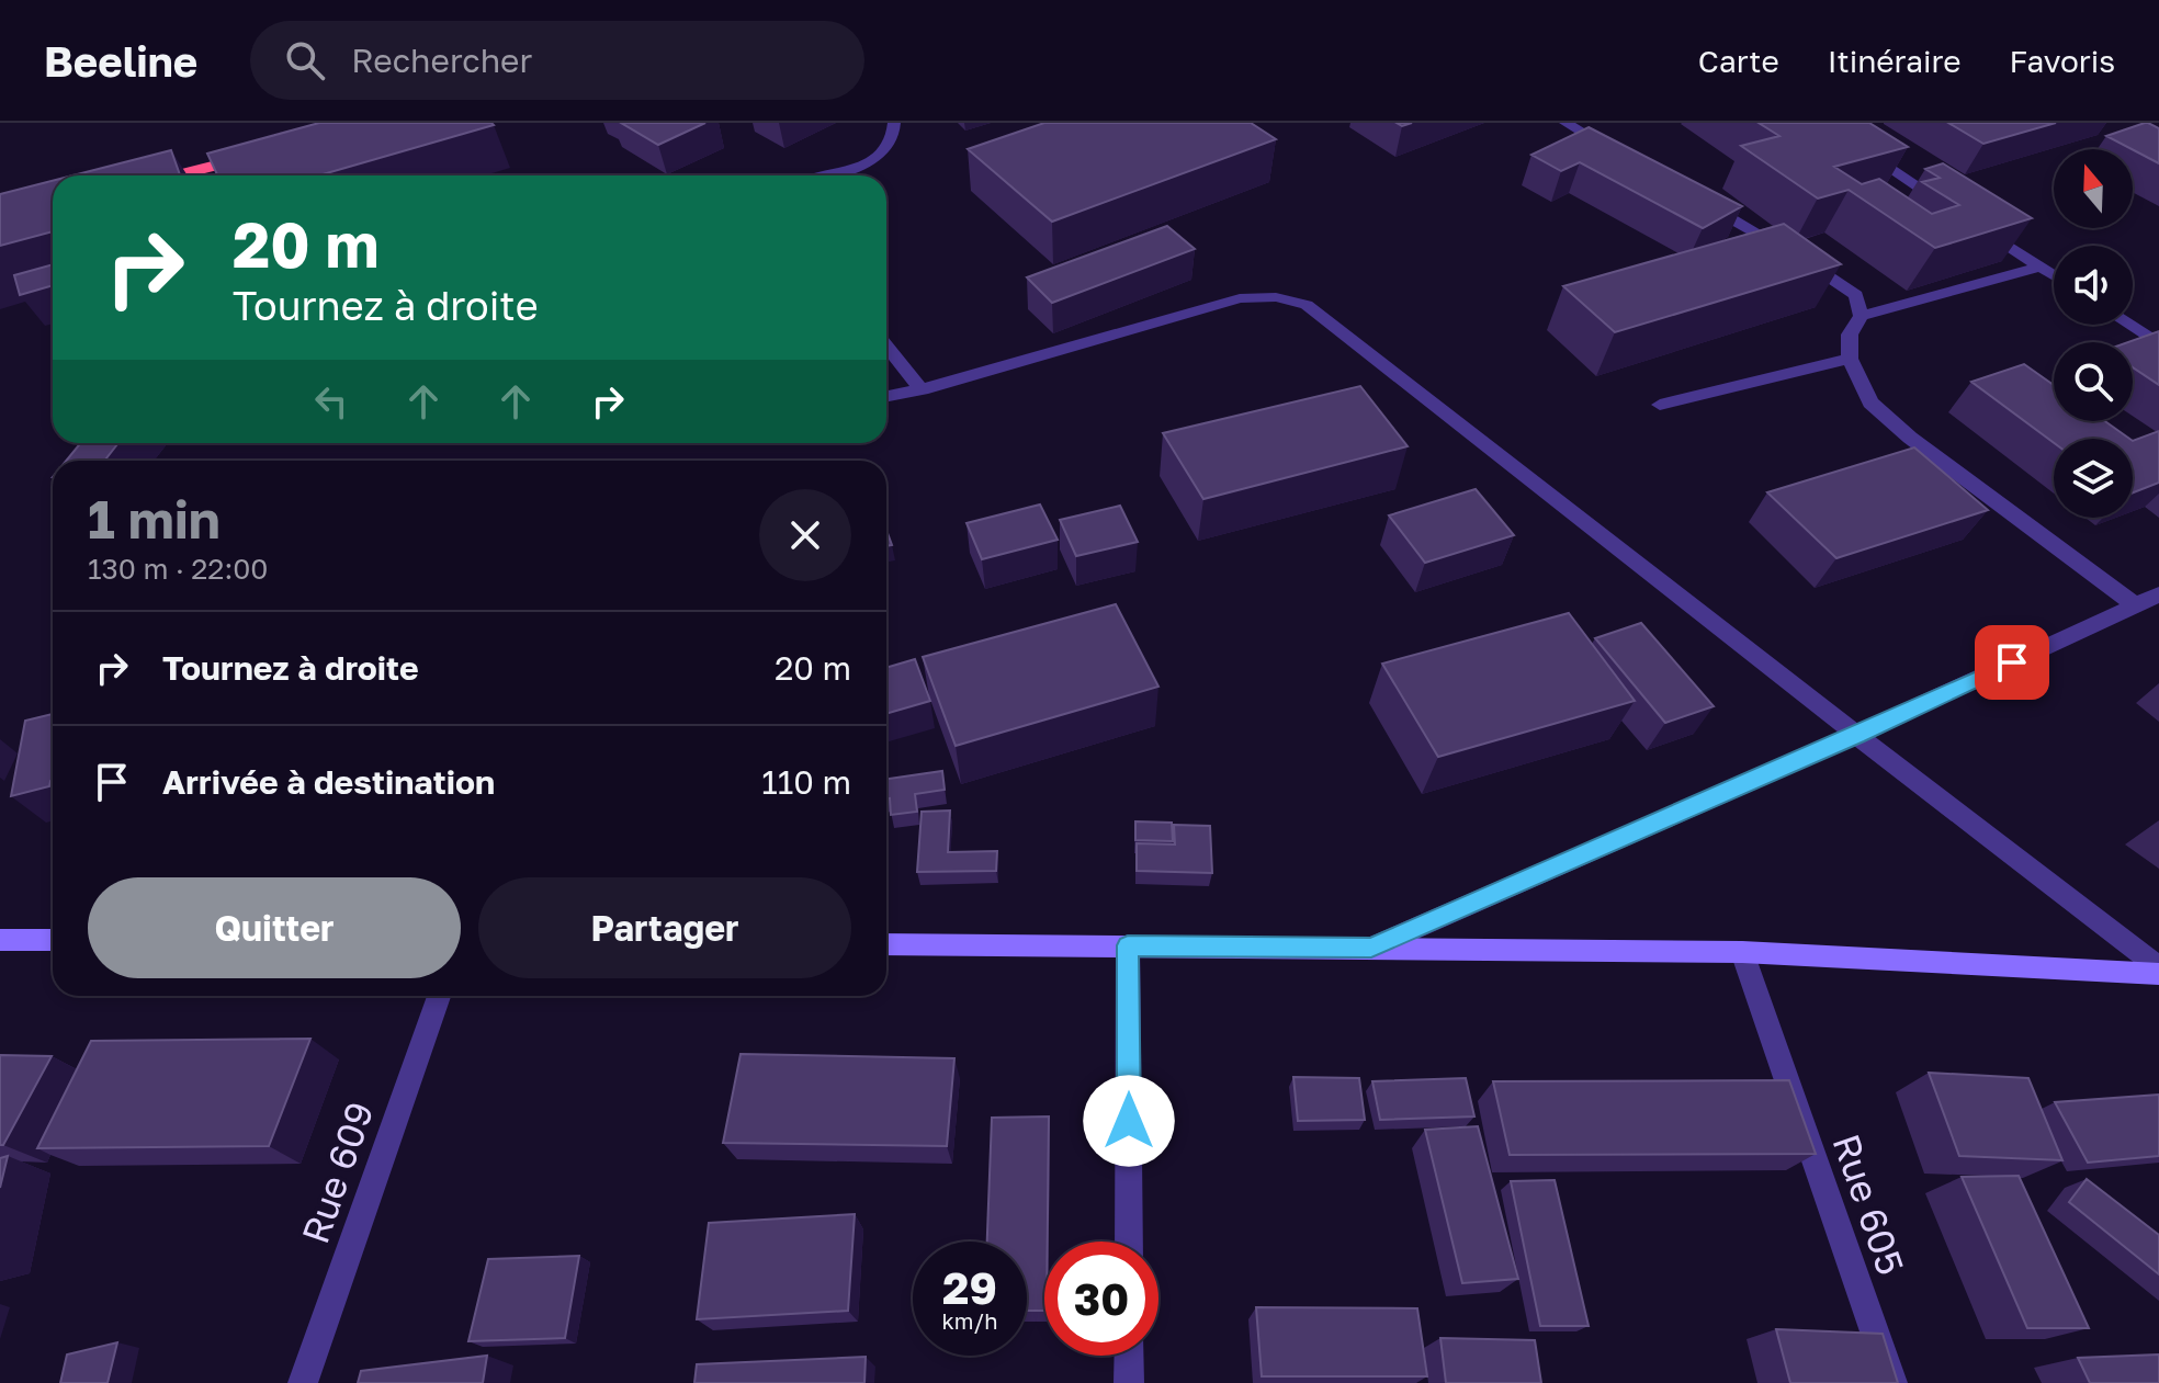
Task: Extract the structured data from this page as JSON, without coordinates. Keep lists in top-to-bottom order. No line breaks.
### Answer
{"streets":{"street":["Rue 609","Rue 605"]},"north":"top","page":{"header":"Beeline","search":"Rechercher","nav":["Carte","Itinéraire","Favoris"],"turn":["20 m","Tournez à droite"],"heading":["1 min","130 m · 22:00"],"list":[{"name":"Tournez à droite","value":"20 m"},{"name":"Arrivée à destination","value":"110 m"}],"buttons":["Quitter","Partager"],"speed":"29 km/h","limit":"30"}}
